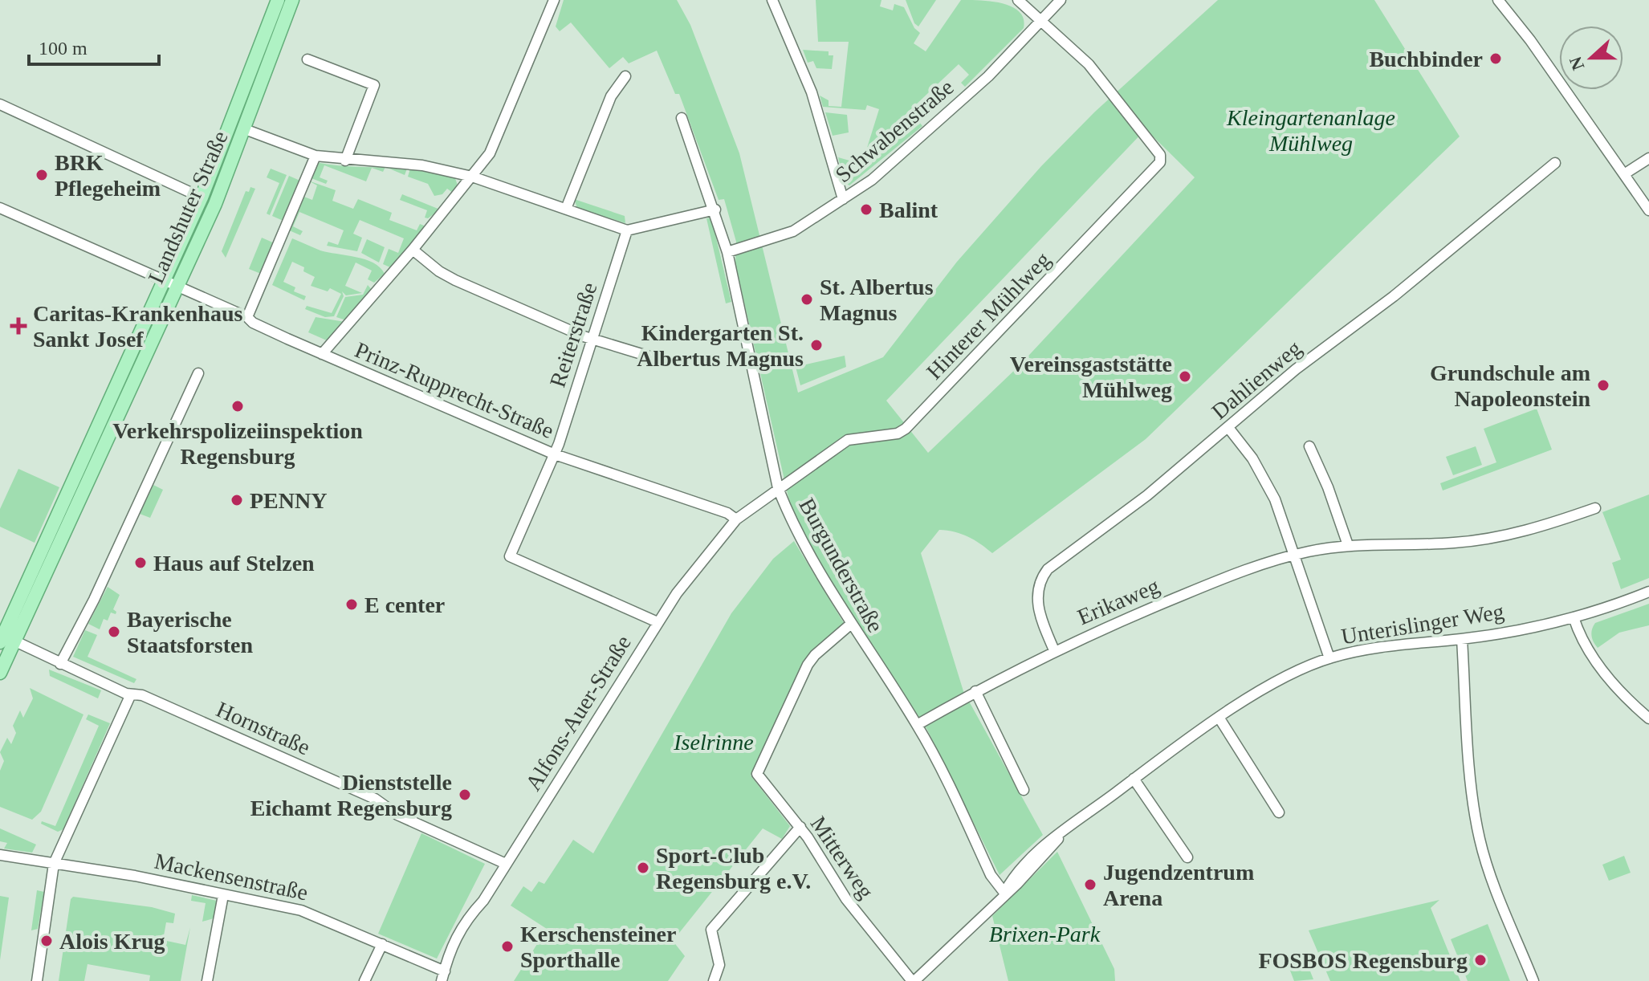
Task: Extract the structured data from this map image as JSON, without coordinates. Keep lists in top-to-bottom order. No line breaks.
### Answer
{"streets":{"main road":["Landshuter Straße"],"street":["Schwabenstraße","Hinterer Mühlweg","Reiterstraße","Dahlienweg","Prinz-Rupprecht-Straße","Burgunderstraße","Erikaweg","Unterislinger Weg","Alfons-Auer-Straße","Hornstraße","Mitterweg","Mackensenstraße"]},"crossings":[["Schwabenstraße","Hinterer Mühlweg"],["Schwabenstraße","Burgunderstraße"],["Landshuter Straße","Prinz-Rupprecht-Straße"],["Landshuter Straße","Hornstraße"],["Hinterer Mühlweg","Burgunderstraße"],["Hinterer Mühlweg","Alfons-Auer-Straße"],["Reiterstraße","Prinz-Rupprecht-Straße"],["Reiterstraße","Alfons-Auer-Straße"],["Dahlienweg","Erikaweg"],["Prinz-Rupprecht-Straße","Alfons-Auer-Straße"],["Burgunderstraße","Erikaweg"],["Burgunderstraße","Unterislinger Weg"],["Burgunderstraße","Alfons-Auer-Straße"],["Burgunderstraße","Mitterweg"],["Unterislinger Weg","Mitterweg"],["Alfons-Auer-Straße","Hornstraße"],["Alfons-Auer-Straße","Mackensenstraße"]],"parks":["Kleingartenanlage Mühlweg","Iselrinne","Brixen-Park"],"places":{"other":["Buchbinder","BRK Pflegeheim","Balint","St. Albertus Magnus","Kindergarten St. Albertus Magnus","Vereinsgaststätte Mühlweg","Grundschule am Napoleonstein","Verkehrspolizeiinspektion Regensburg","PENNY","Haus auf Stelzen","E center","Bayerische Staatsforsten","Dienststelle Eichamt Regensburg","Sport-Club Regensburg e.V.","Jugendzentrum Arena","Alois Krug","Kerschensteiner Sporthalle","FOSBOS Regensburg"],"health":["Caritas-Krankenhaus Sankt Josef"]},"scale_bar":"100 m","north":"left"}
